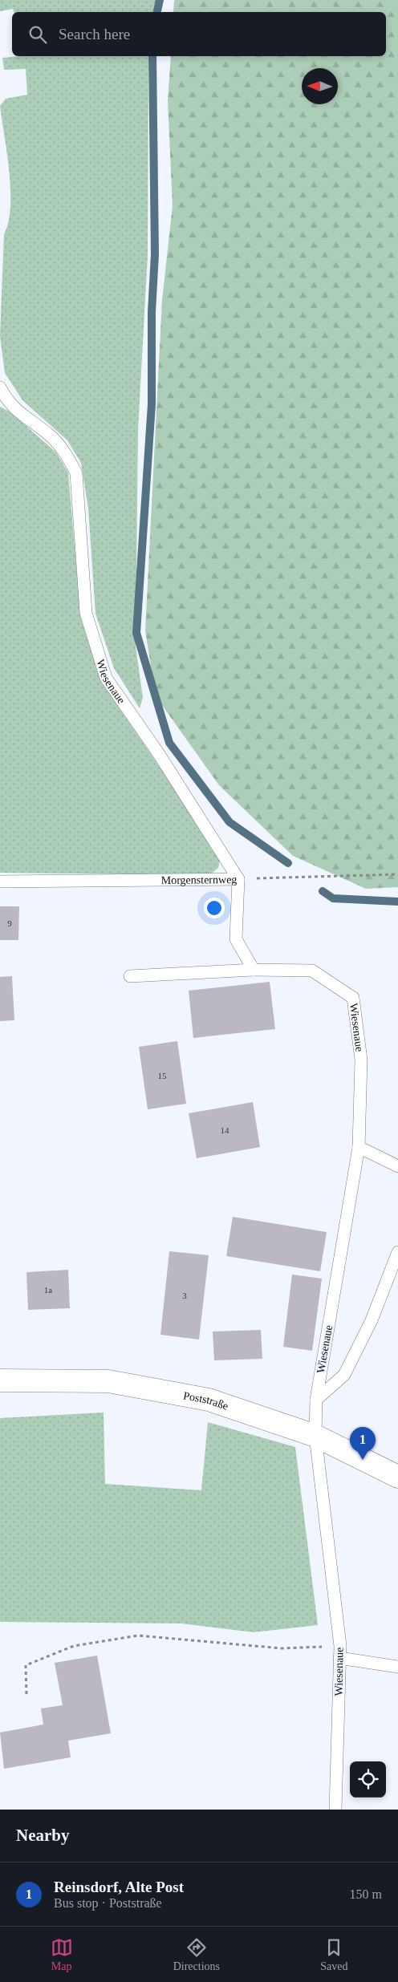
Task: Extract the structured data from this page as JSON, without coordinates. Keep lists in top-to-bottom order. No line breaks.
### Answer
{"streets":{"street":["Poststraße"],"lane":["Wiesenaue","Morgensternweg"]},"crossings":[["Wiesenaue","Morgensternweg"],["Wiesenaue","Poststraße"]],"house_numbers":["9","15","14","1a","3"],"north":"left","page":{"search":"Search here","pins":"1","heading":"Nearby","list":[{"mark":"1","name":"Reinsdorf, Alte Post","note":"Bus stop · Poststraße","value":"150 m"}],"nav":["Map","Directions","Saved"]}}
